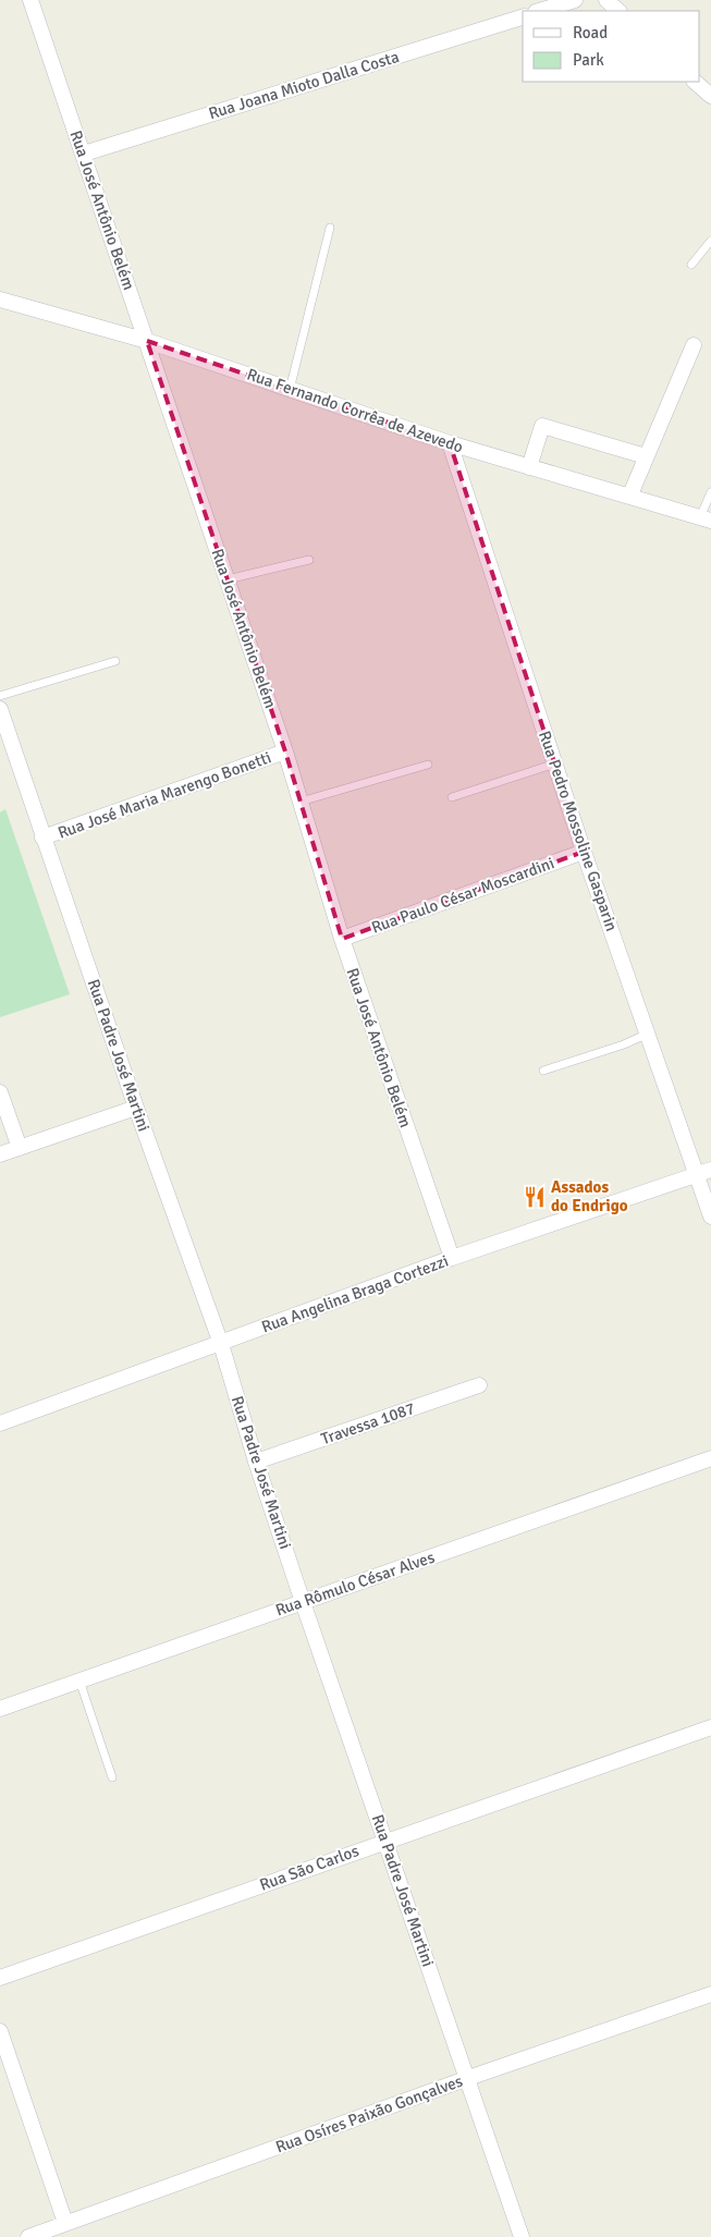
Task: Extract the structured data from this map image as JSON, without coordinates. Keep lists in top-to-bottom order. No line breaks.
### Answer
{"streets":{"street":["Rua Joana Mioto Dalla Costa","Rua José Antônio Belém","Rua Fernando Corrêa de Azevedo","Rua José Maria Marengo Bonetti","Rua Pedro Mossoline Gasparin","Rua Paulo César Moscardini","Rua Padre José Martini","Rua Angelina Braga Cortezzi","Travessa 1087","Rua Rômulo César Alves","Rua São Carlos","Rua Osíres Paixão Gonçalves"]},"crossings":[["Rua Joana Mioto Dalla Costa","Rua José Antônio Belém"],["Rua José Antônio Belém","Rua Fernando Corrêa de Azevedo"],["Rua José Antônio Belém","Rua José Maria Marengo Bonetti"],["Rua José Antônio Belém","Rua Paulo César Moscardini"],["Rua José Antônio Belém","Rua Angelina Braga Cortezzi"],["Rua Fernando Corrêa de Azevedo","Rua Pedro Mossoline Gasparin"],["Rua José Maria Marengo Bonetti","Rua Padre José Martini"],["Rua Pedro Mossoline Gasparin","Rua Paulo César Moscardini"],["Rua Pedro Mossoline Gasparin","Rua Angelina Braga Cortezzi"],["Rua Padre José Martini","Rua Angelina Braga Cortezzi"],["Rua Padre José Martini","Travessa 1087"],["Rua Padre José Martini","Rua Rômulo César Alves"],["Rua Padre José Martini","Rua São Carlos"],["Rua Padre José Martini","Rua Osíres Paixão Gonçalves"]],"places":{"restaurant":["Assados do Endrigo"]},"legend":["Road","Park"]}
